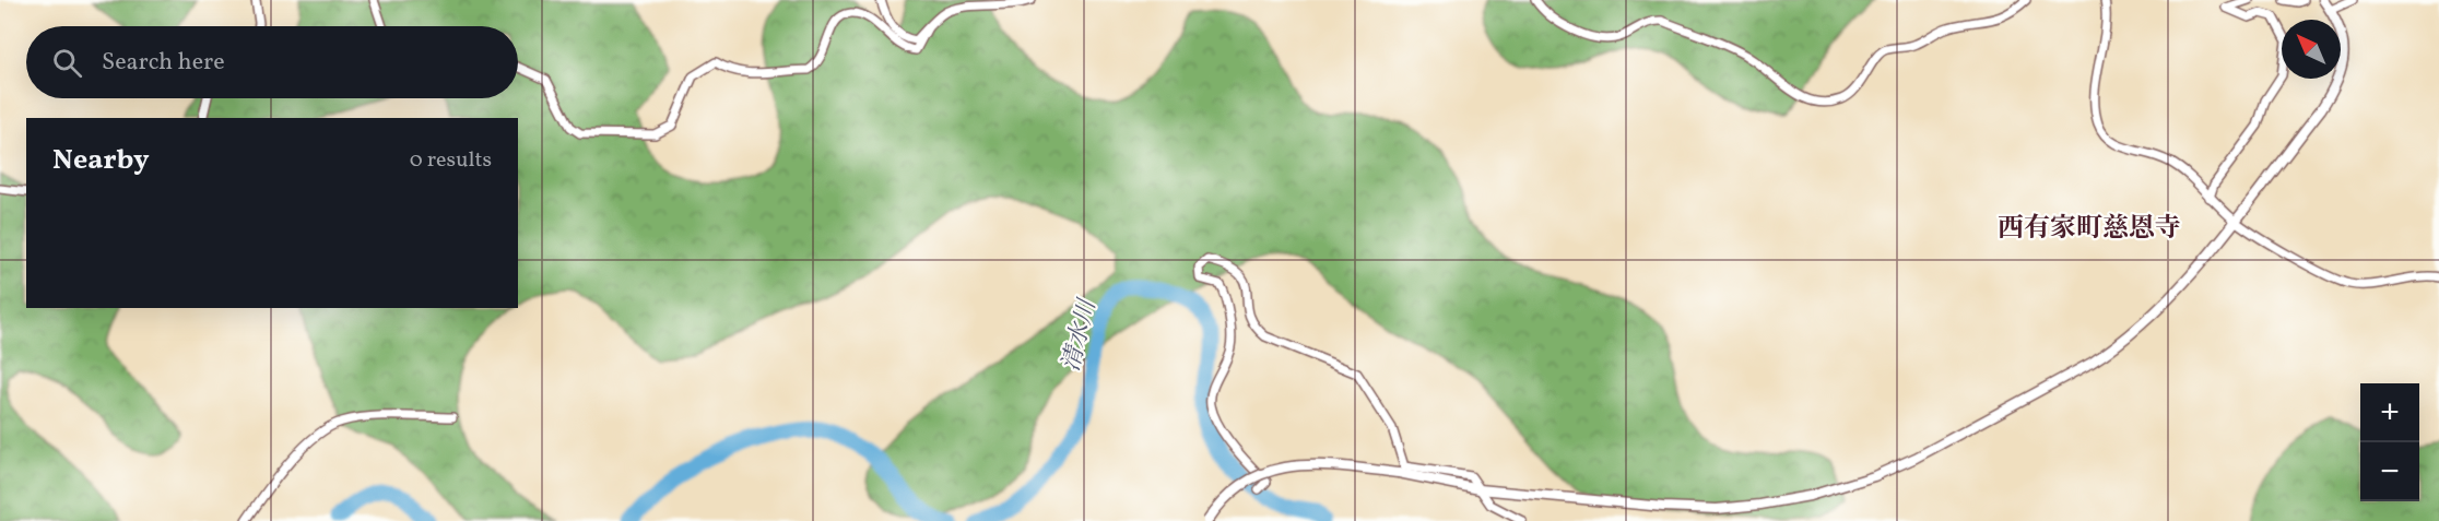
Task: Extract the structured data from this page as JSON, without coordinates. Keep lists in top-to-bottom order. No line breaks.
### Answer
{"districts":["西有家町慈恩寺"],"water":["清水川"],"north":"top left","page":{"search":"Search here","heading":["Nearby","0 results"],"map_buttons":["+","−"]}}
